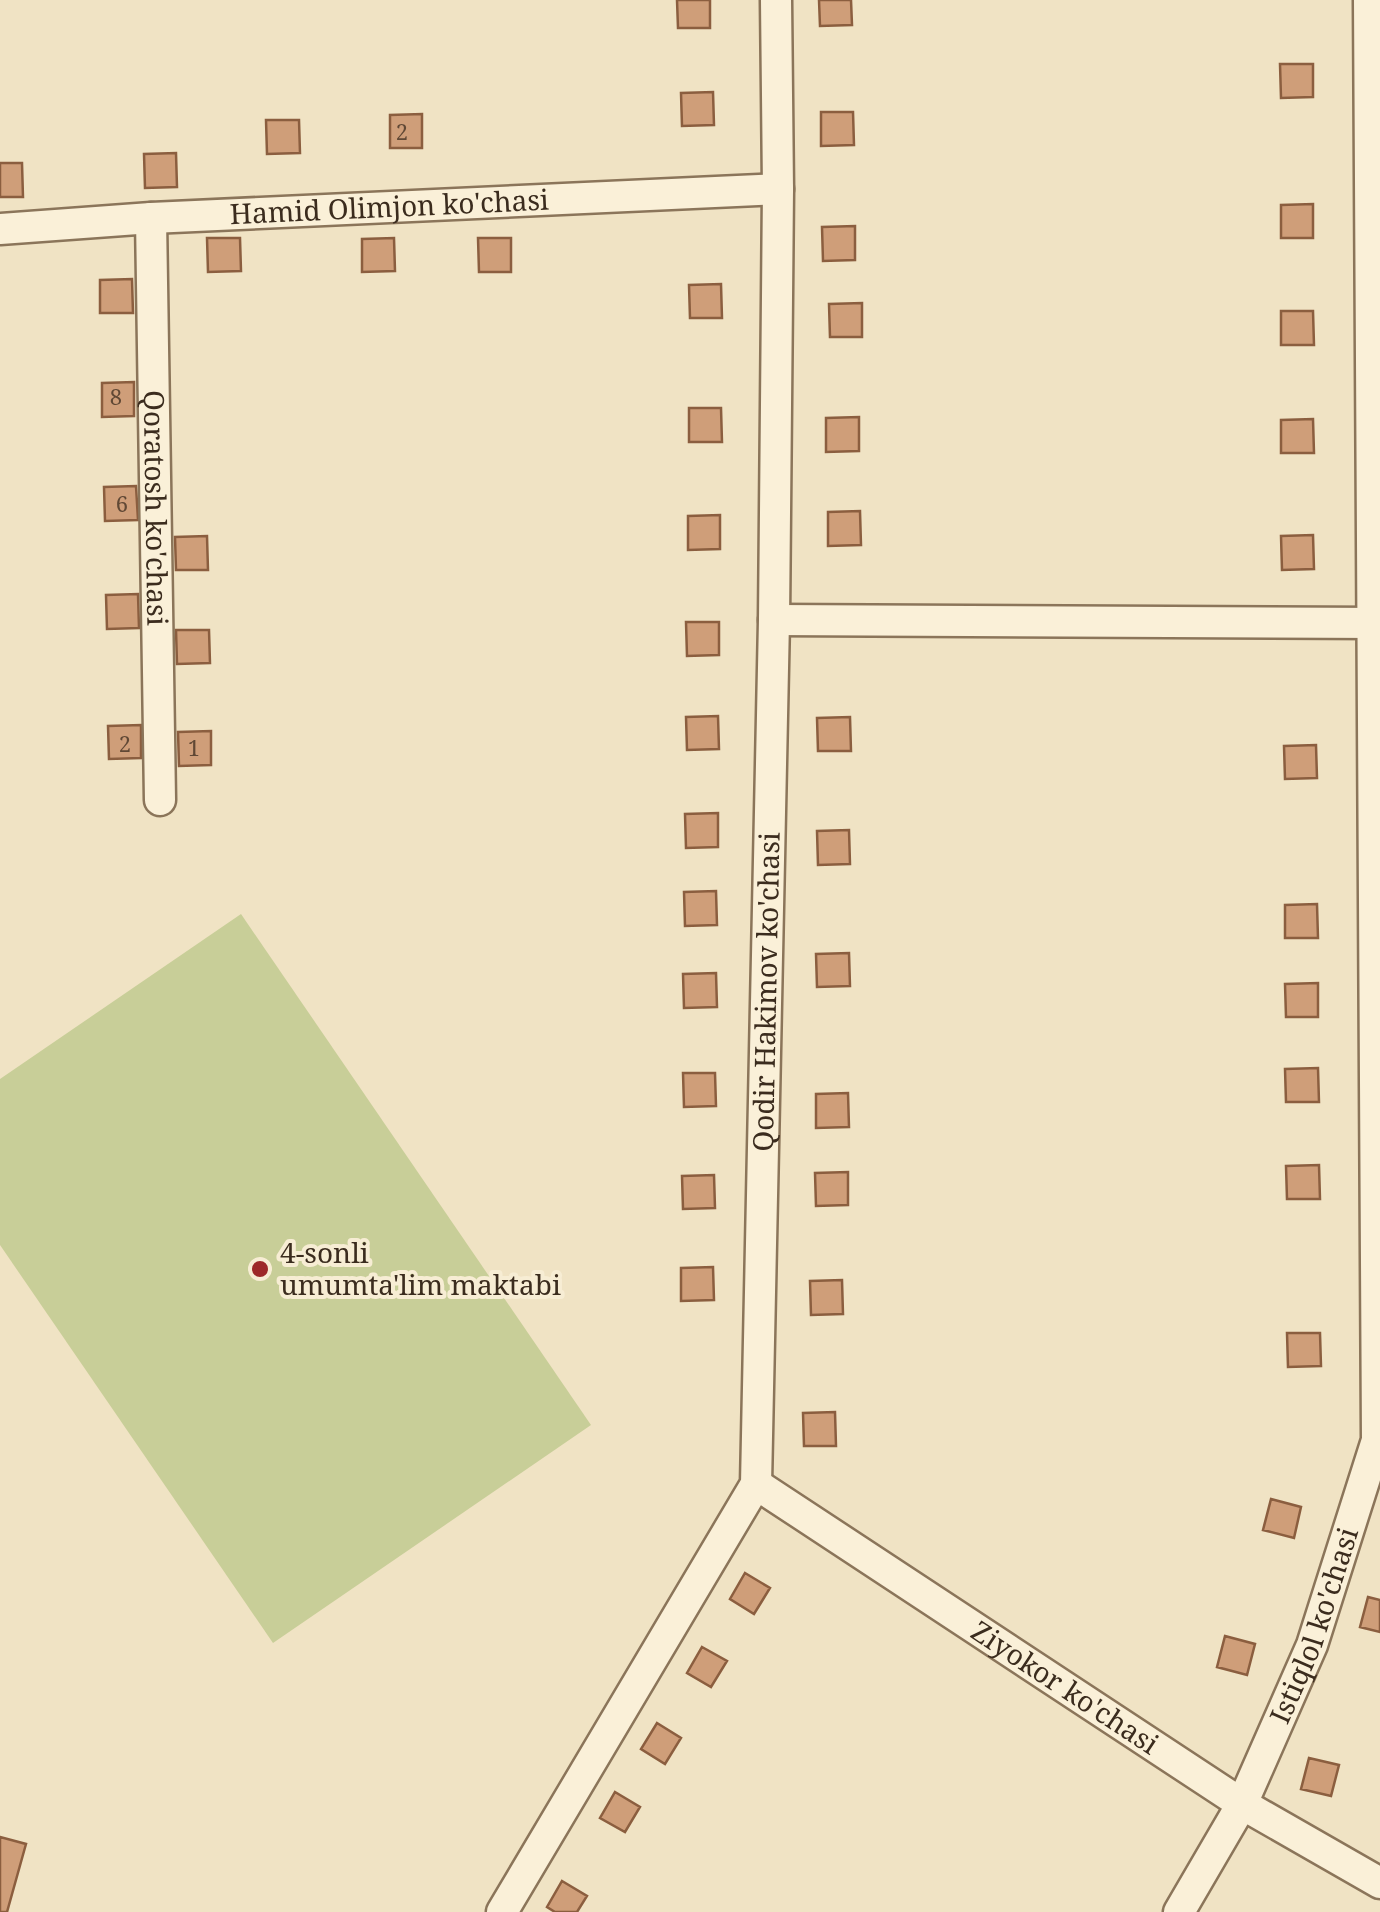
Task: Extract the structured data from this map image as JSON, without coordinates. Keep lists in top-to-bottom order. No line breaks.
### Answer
{"streets":{"street":["Hamid Olimjon ko'chasi","Qoratosh ko'chasi","Qodir Hakimov ko'chasi","Istiqlol ko'chasi","Ziyokor ko'chasi"]},"crossings":[["Hamid Olimjon ko'chasi","Qoratosh ko'chasi"],["Hamid Olimjon ko'chasi","Qodir Hakimov ko'chasi"],["Qodir Hakimov ko'chasi","Ziyokor ko'chasi"],["Istiqlol ko'chasi","Ziyokor ko'chasi"]],"places":["4-sonli umumta'lim maktabi"],"house_numbers":["2","8","6","2","1"]}
